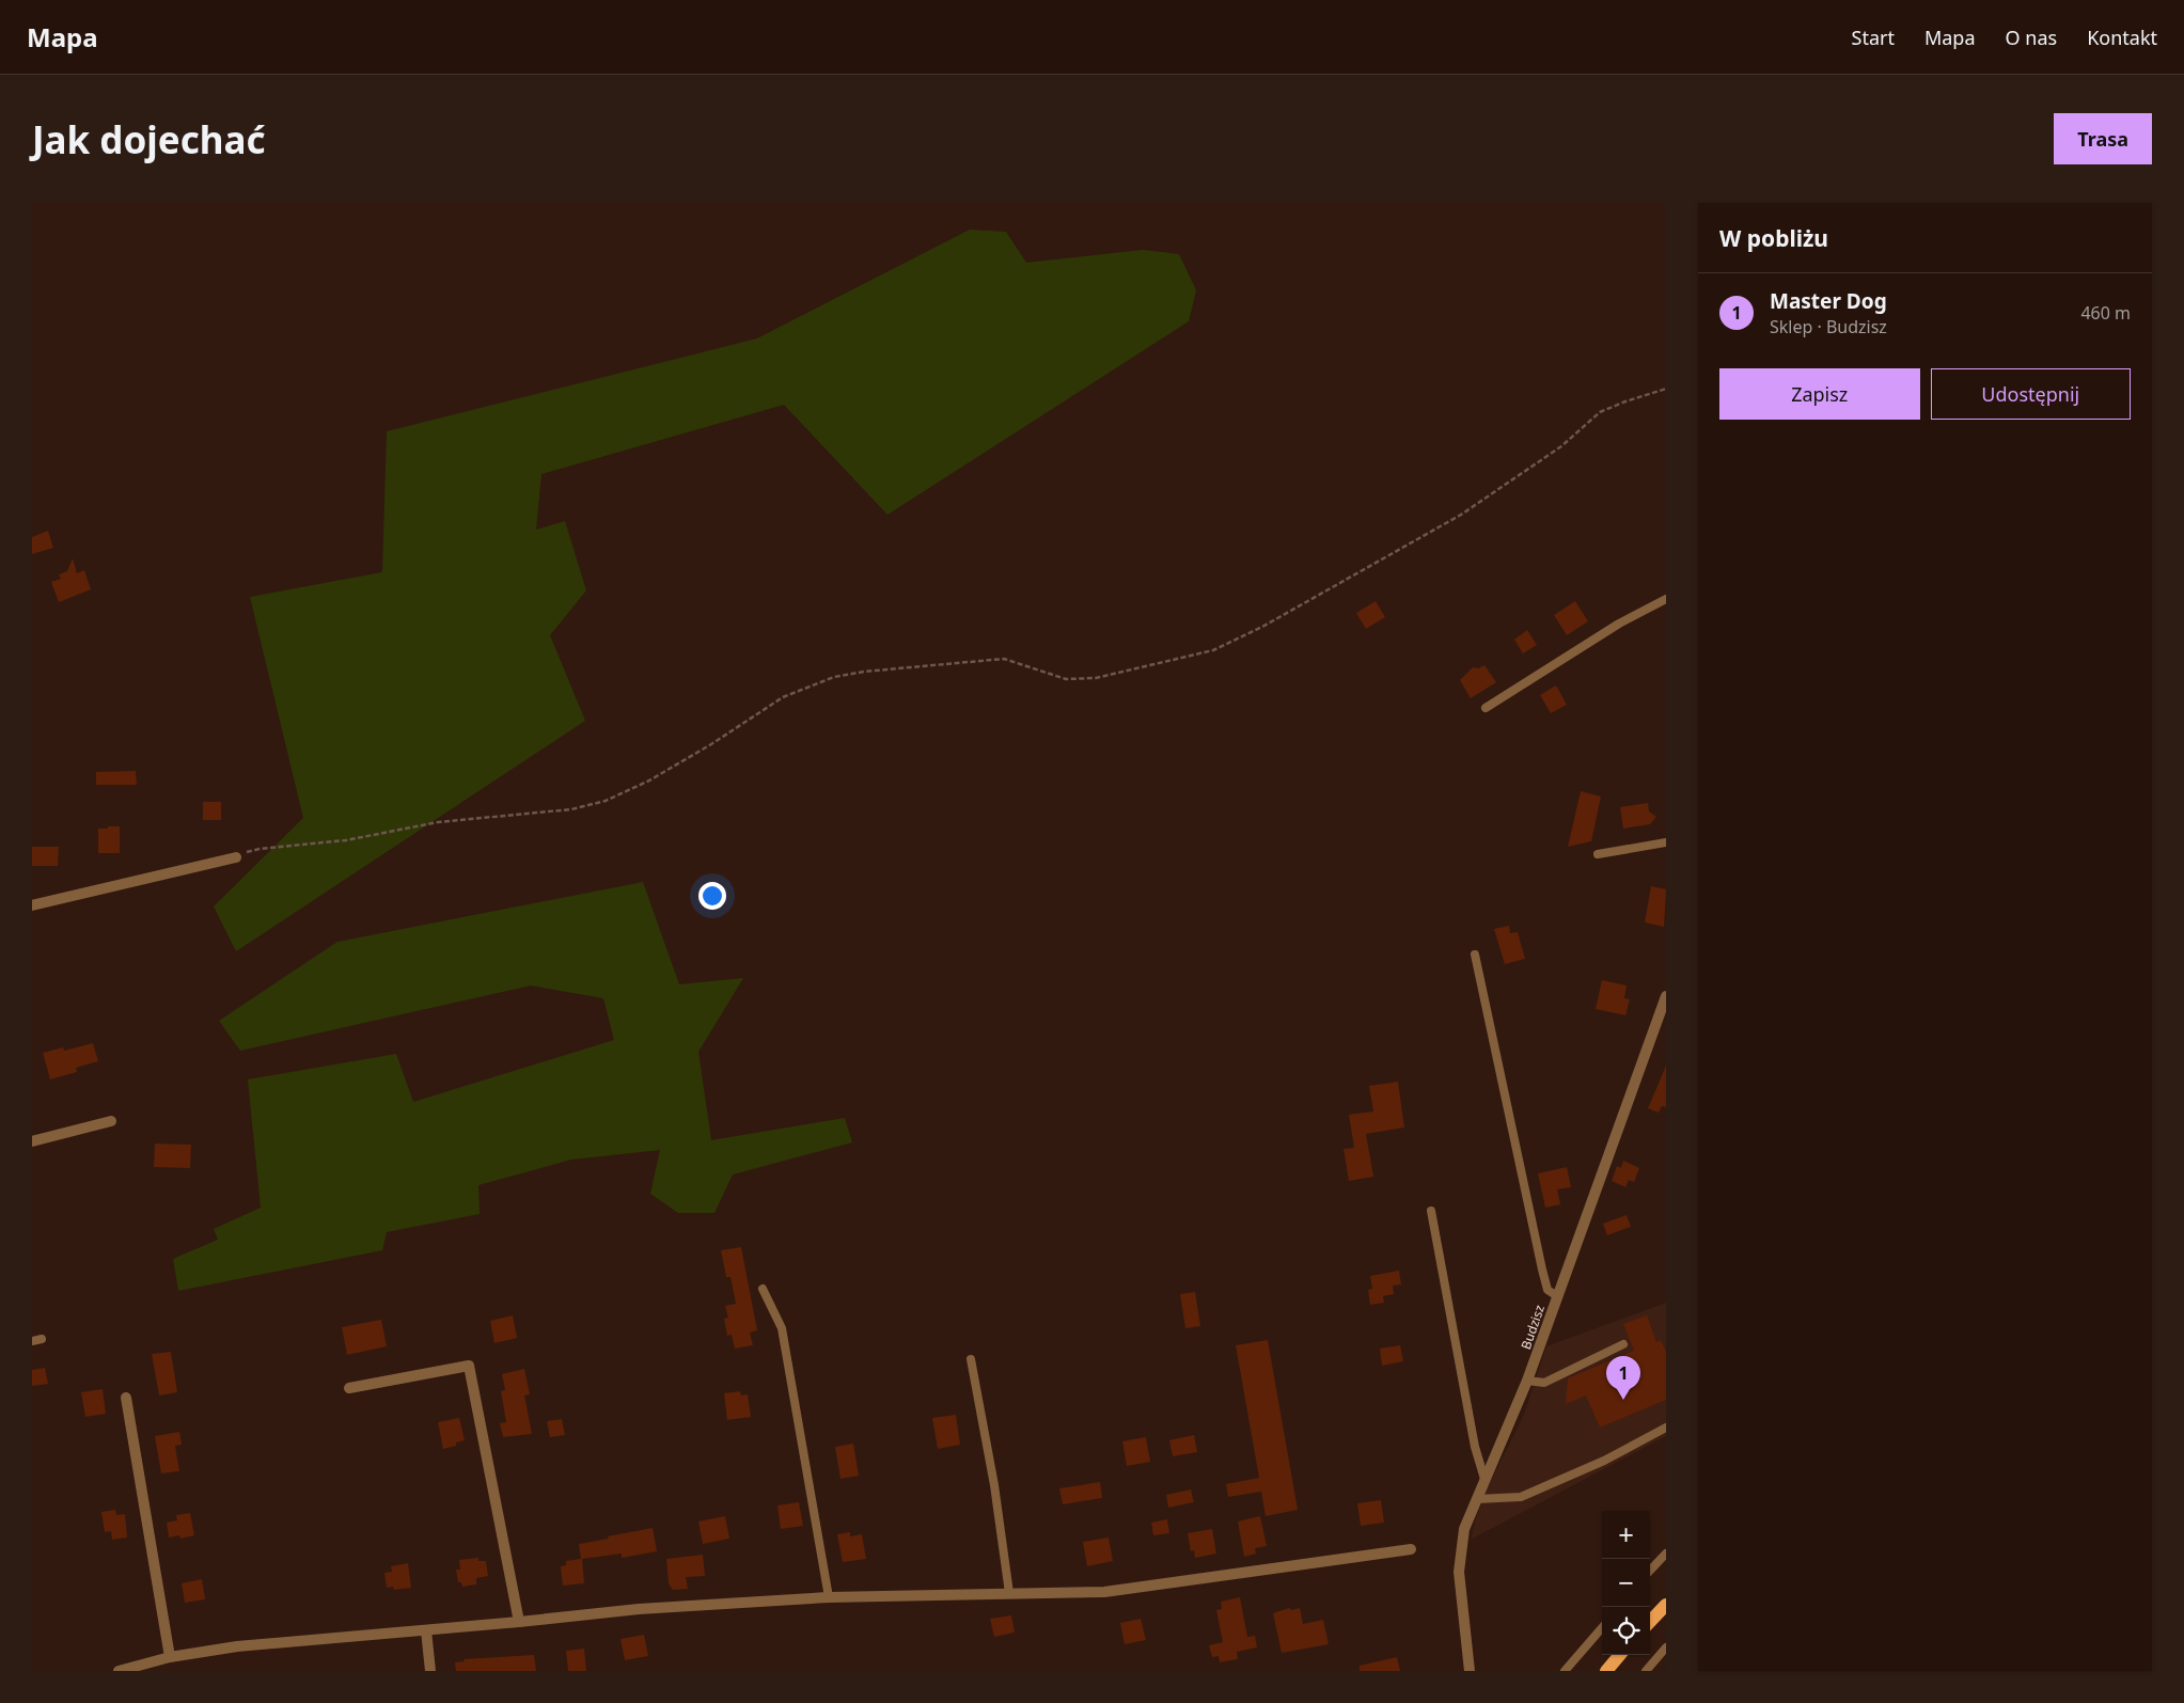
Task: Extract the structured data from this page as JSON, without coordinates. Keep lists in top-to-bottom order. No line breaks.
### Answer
{"streets":{"street":["Budzisz"]},"page":{"header":"Mapa","nav":["Start","Mapa","O nas","Kontakt"],"buttons":["Trasa",["Zapisz","Udostępnij"]],"title":"Jak dojechać","heading":"W pobliżu","list":[{"mark":"1","name":"Master Dog","note":"Sklep · Budzisz","value":"460 m"}],"pins":"1","map_buttons":["+","−"]}}
